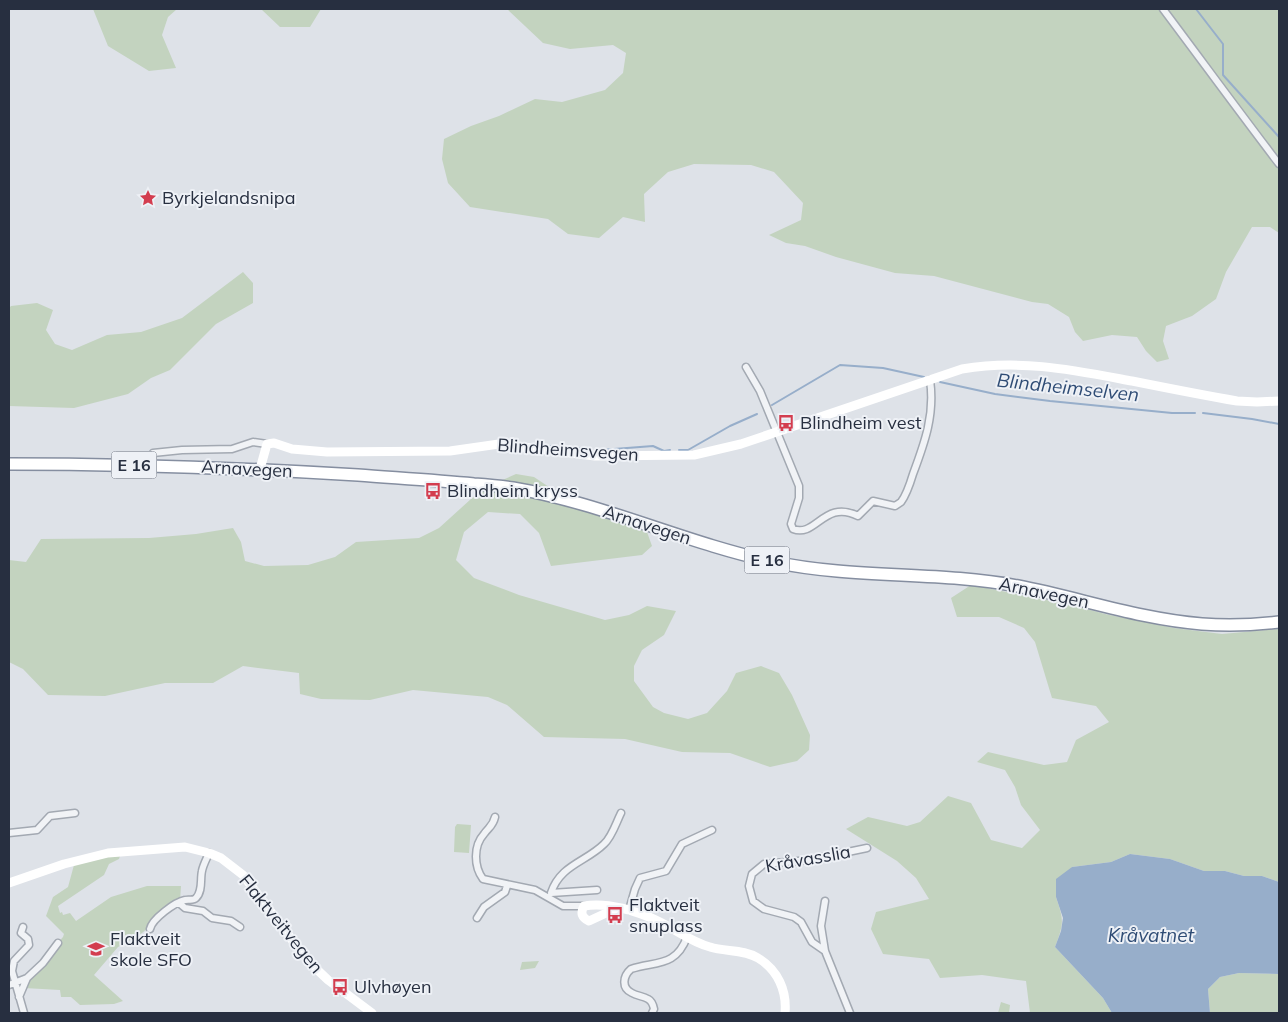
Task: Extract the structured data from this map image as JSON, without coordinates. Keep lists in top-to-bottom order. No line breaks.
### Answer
{"streets":{"highway":["E 16","Arnavegen"],"street":["Blindheimsvegen","Kråvasslia","Flaktveitvegen"]},"water":["Blindheimselven","Kråvatnet"],"places":{"place":["Byrkjelandsnipa"],"bus stop":["Blindheim vest","Blindheim kryss","Flaktveit snuplass","Ulvhøyen"],"school or university":["Flaktveit skole SFO"]}}
